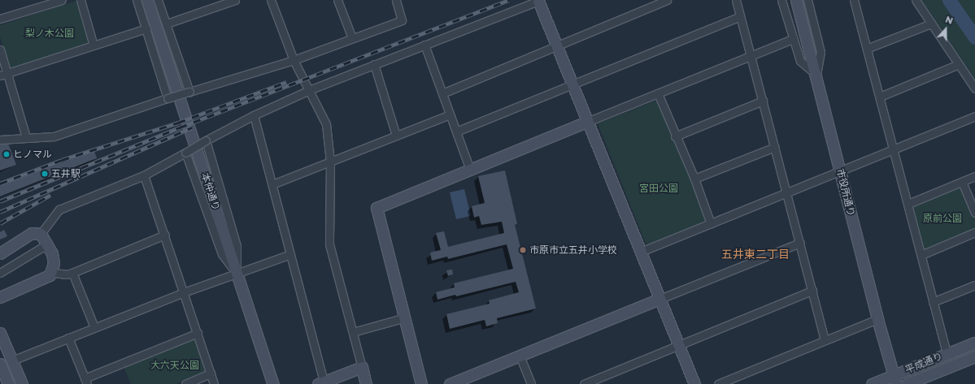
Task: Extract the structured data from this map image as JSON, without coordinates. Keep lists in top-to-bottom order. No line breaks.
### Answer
{"streets":{"street":["本仲通り","市役所通り","平成通り"]},"crossings":[["市役所通り","平成通り"]],"districts":["五井東二丁目"],"parks":["梨ノ木公園","宮田公園","原前公園","大六天公園"],"places":["ヒノマル","五井駅","市原市立五井小学校"],"north":"top"}
